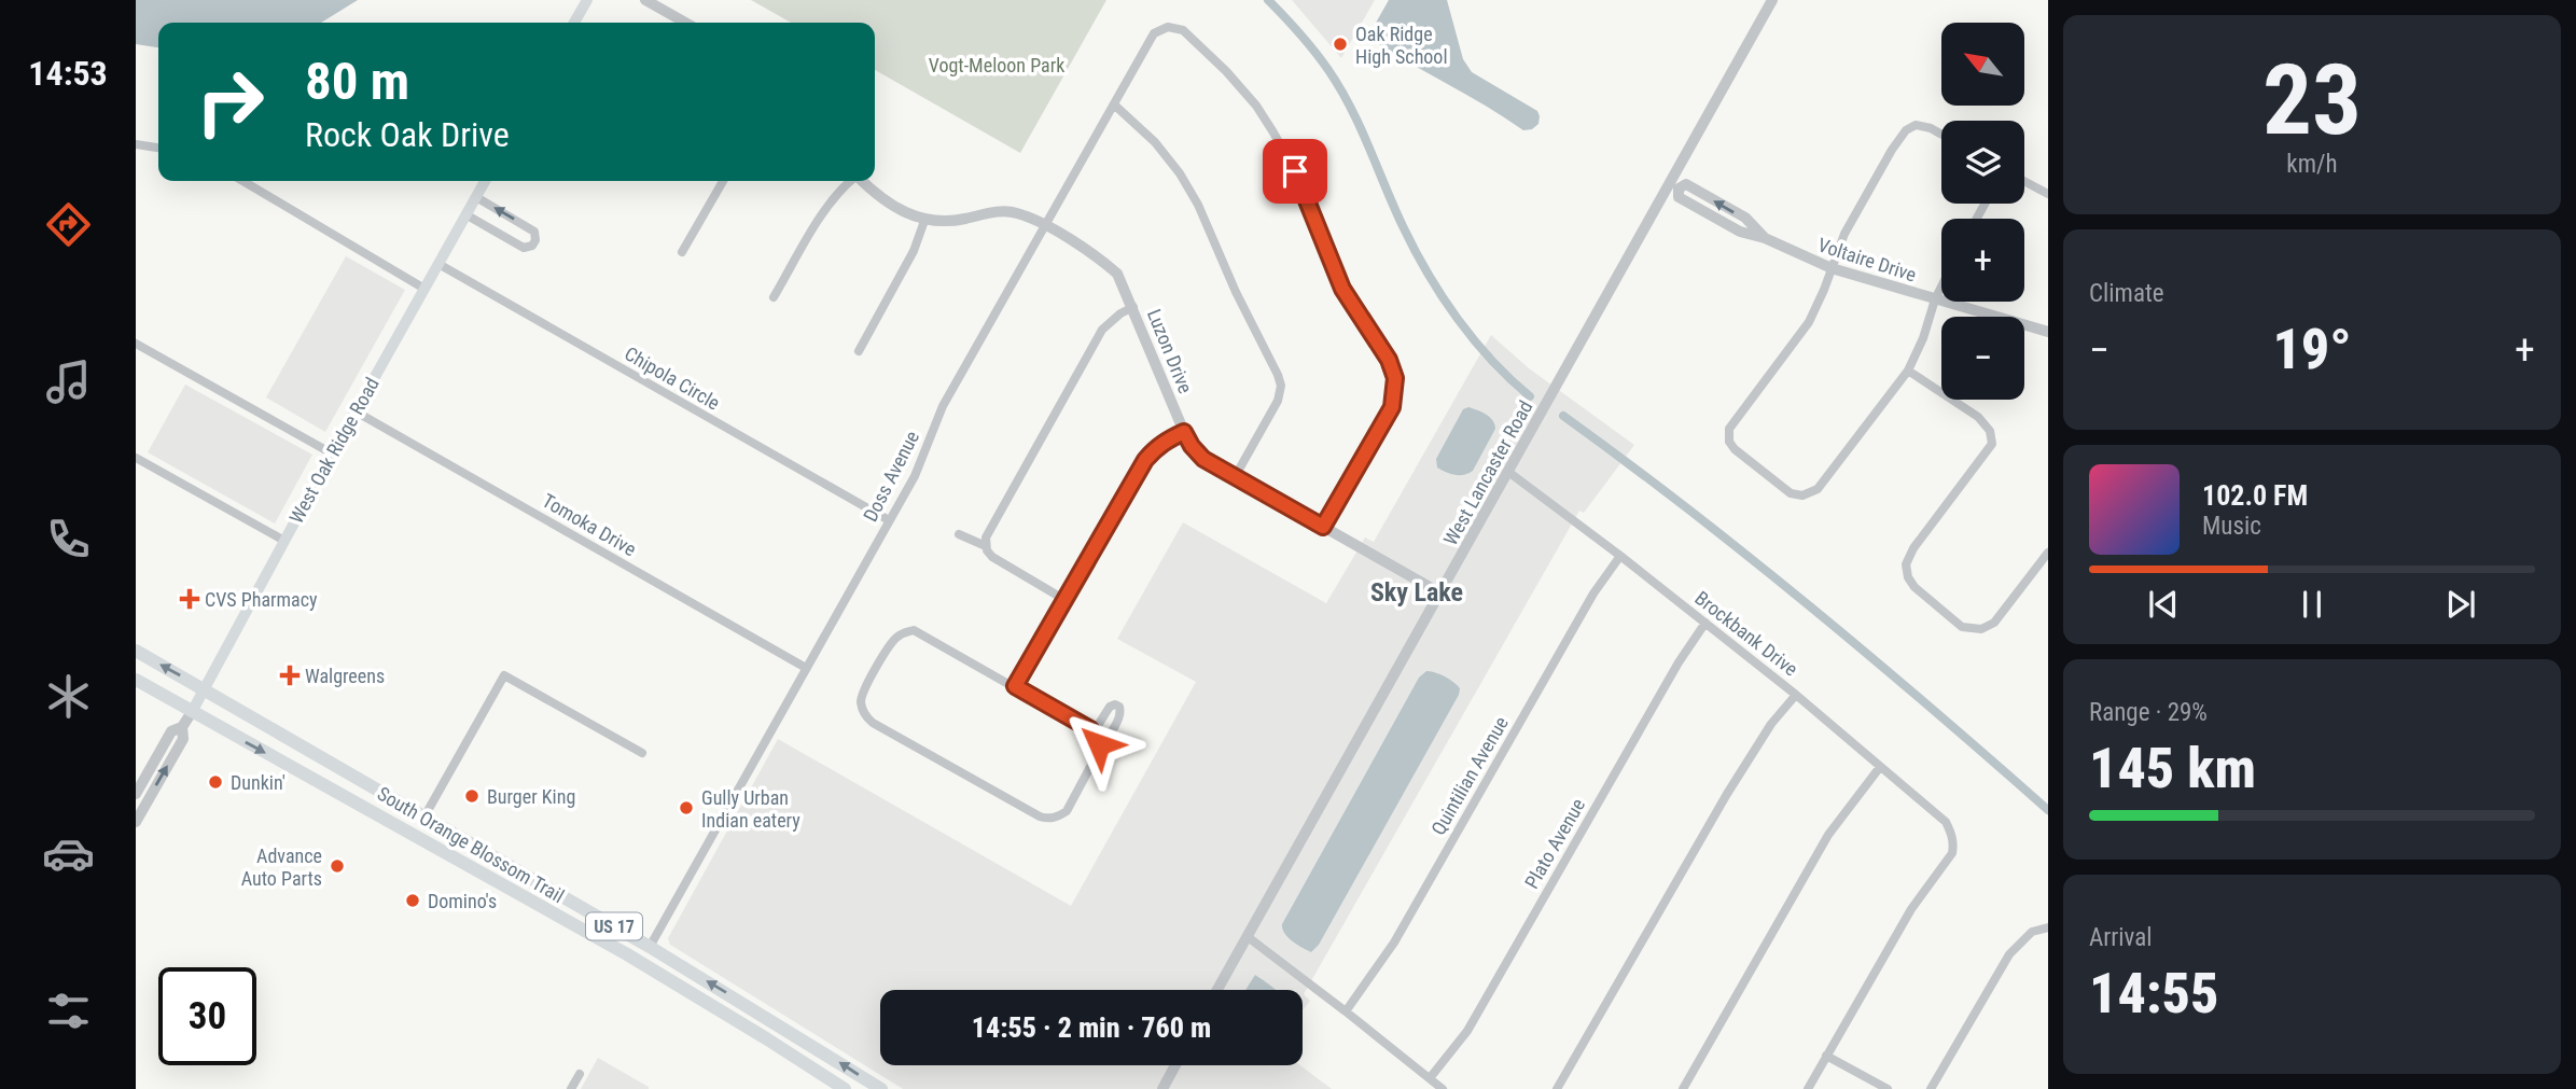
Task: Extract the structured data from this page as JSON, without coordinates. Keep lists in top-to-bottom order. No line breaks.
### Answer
{"streets":{"main road":["West Oak Ridge Road","South Orange Blossom Trail","US 17"],"street":["Voltaire Drive","Luzon Drive","Chipola Circle","West Lancaster Road","Doss Avenue","Tomoka Drive","Brockbank Drive","Quintilian Avenue","Plato Avenue"]},"crossings":[["Voltaire Drive","West Lancaster Road"],["Luzon Drive","West Lancaster Road"],["Luzon Drive","Doss Avenue"],["Chipola Circle","West Oak Ridge Road"],["Chipola Circle","Doss Avenue"],["West Oak Ridge Road","Tomoka Drive"],["West Oak Ridge Road","South Orange Blossom Trail"],["West Lancaster Road","Brockbank Drive"],["Doss Avenue","Tomoka Drive"],["Doss Avenue","South Orange Blossom Trail"],["Brockbank Drive","Quintilian Avenue"],["Brockbank Drive","Plato Avenue"]],"districts":["Sky Lake"],"parks":["Vogt-Meloon Park"],"places":{"other":["Oak Ridge High School","Dunkin'","Burger King","Gully Urban Indian eatery","Advance Auto Parts","Domino's"],"health":["CVS Pharmacy","Walgreens"]},"north":"top left","page":{"tabs":"14:53","tile":[["23","km/h"],"Climate",["Range · 29%","145 km"],["Arrival","14:55"]],"map_buttons":["+","−"],"turn":["80 m","Rock Oak Drive"],"heat":["−","19°","+"],"song":["102.0 FM","Music"],"limit":"30","trip":"14:55 · 2 min · 760 m"}}
